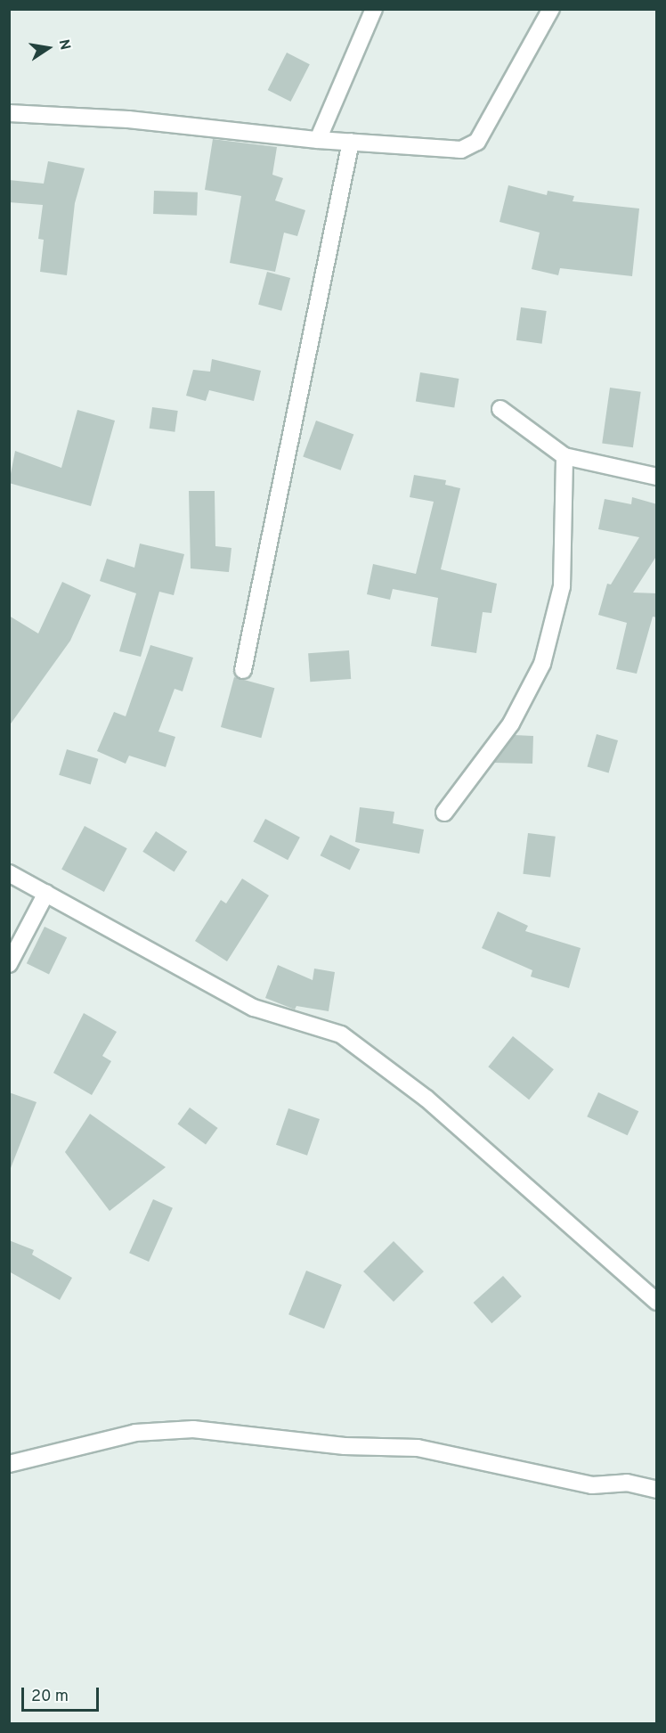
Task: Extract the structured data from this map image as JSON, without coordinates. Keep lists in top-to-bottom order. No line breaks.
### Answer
{"scale_bar":"20 m","north":"right"}
